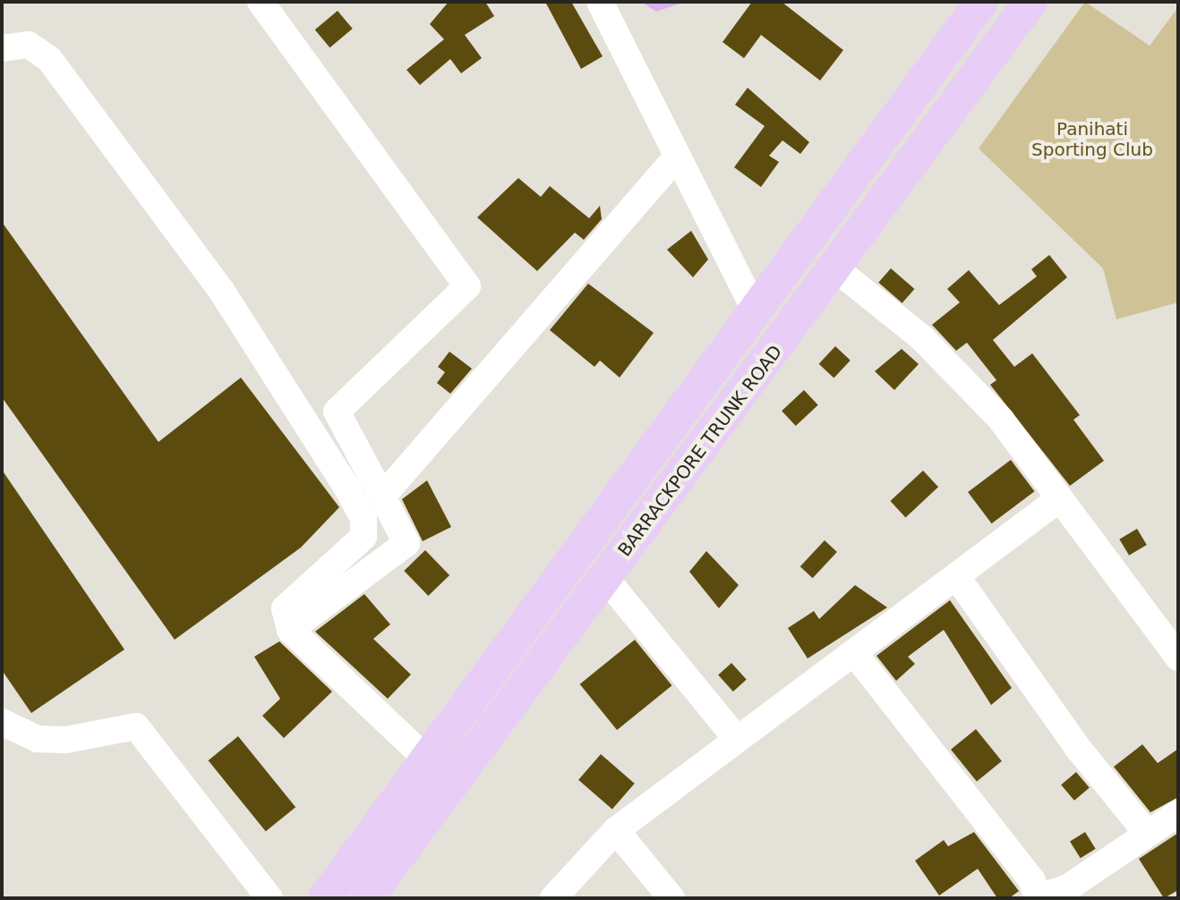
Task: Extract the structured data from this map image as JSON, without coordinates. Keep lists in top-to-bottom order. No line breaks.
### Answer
{"streets":{"main road":["BARRACKPORE TRUNK ROAD"]},"parks":["Panihati Sporting Club"]}
